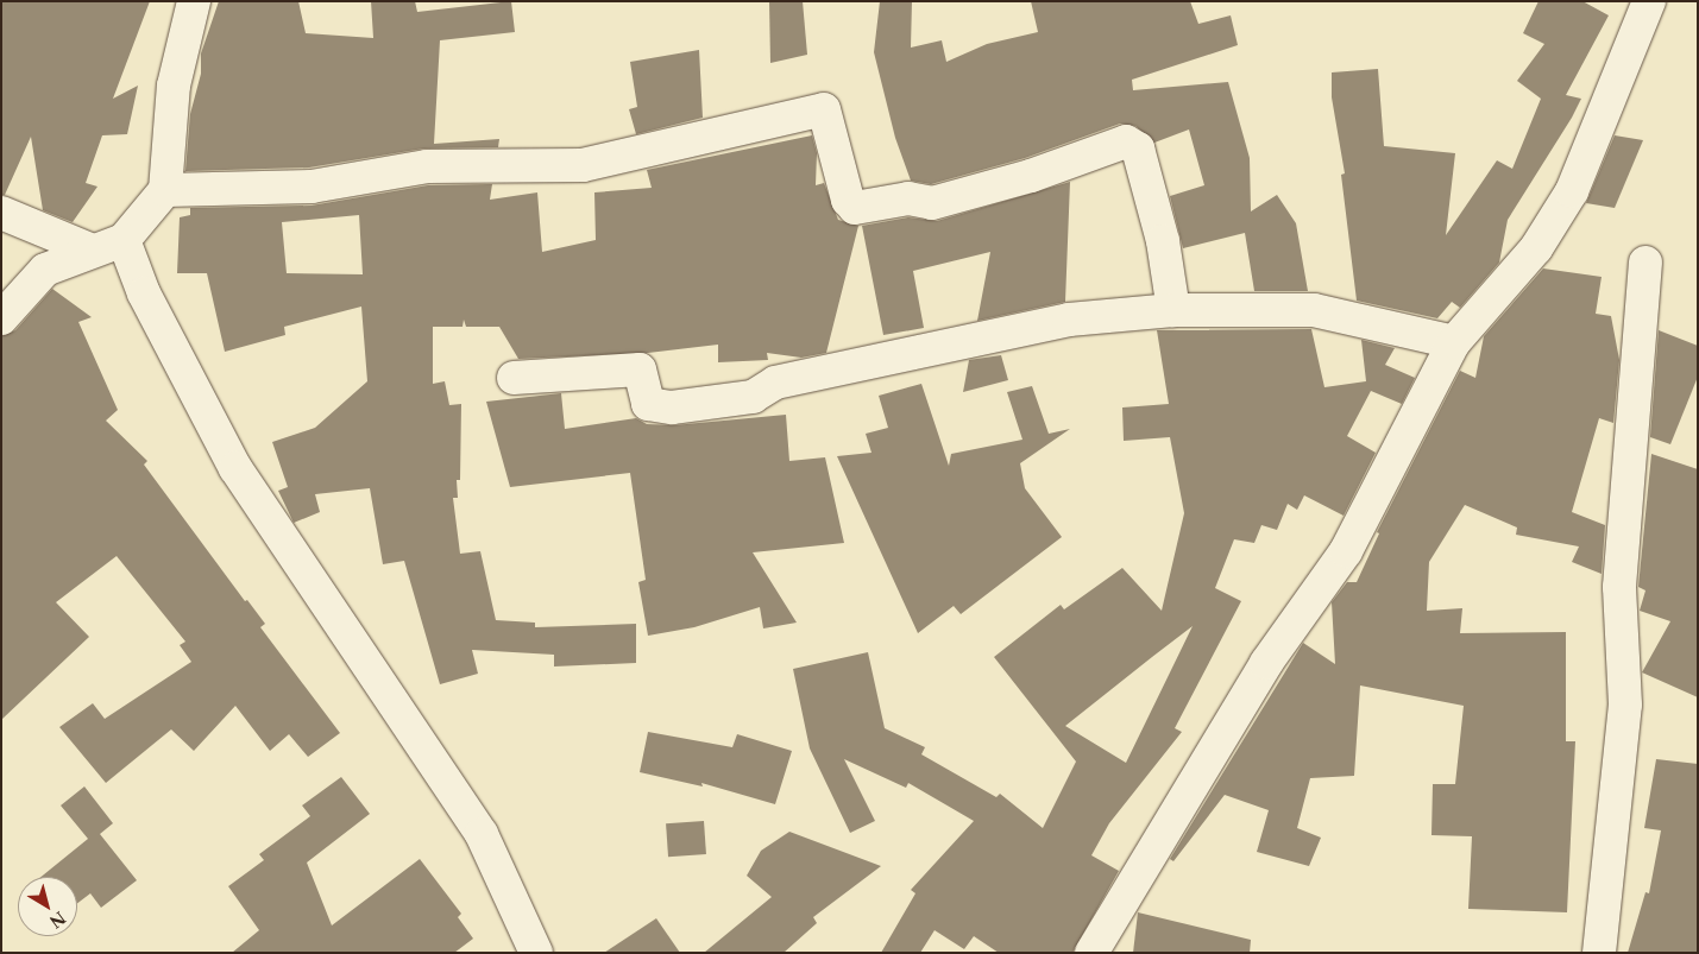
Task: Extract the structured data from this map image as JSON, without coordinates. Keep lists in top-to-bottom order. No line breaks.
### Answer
{"north":"bottom right"}
